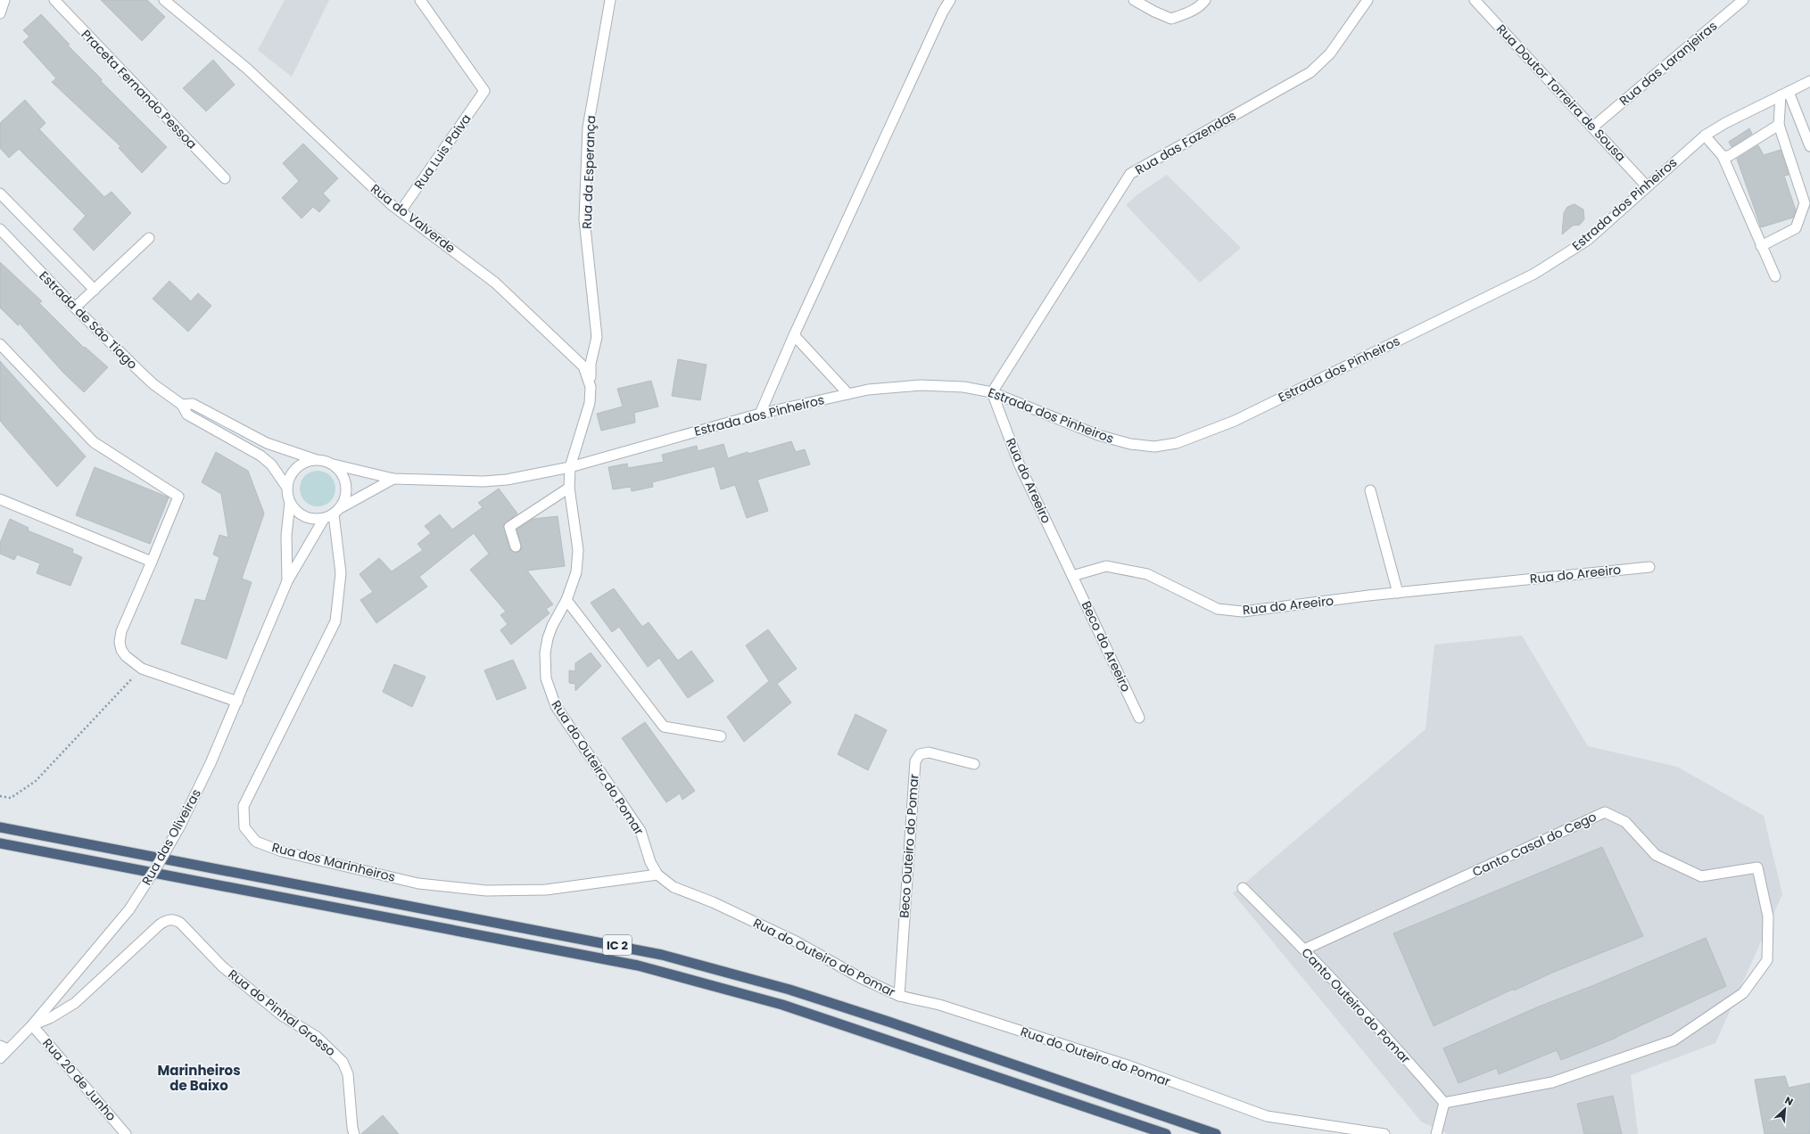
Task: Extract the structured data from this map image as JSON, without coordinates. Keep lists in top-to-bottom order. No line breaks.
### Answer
{"streets":{"highway":["IC 2"],"street":["Rua das Laranjeiras","Praceta Fernando Pessoa","Rua Doutor Torreira de Sousa","Rua das Fazendas","Rua Luis Paiva","Rua da Esperança","Estrada dos Pinheiros","Rua do Valverde","Estrada de São Tiago","Rua do Areeiro","Beco do Areeiro","Rua do Outeiro do Pomar","Rua das Oliveiras","Canto Casal do Cego","Beco Outeiro do Pomar","Rua dos Marinheiros","Canto Outeiro do Pomar","Rua do Pinhal Grosso","Rua 20 de Junho"]},"crossings":[["Rua das Laranjeiras","Rua Doutor Torreira de Sousa"],["Rua Doutor Torreira de Sousa","Estrada dos Pinheiros"],["Rua das Fazendas","Estrada dos Pinheiros"],["Rua das Fazendas","Rua do Areeiro"],["Rua Luis Paiva","Rua do Valverde"],["Rua da Esperança","Rua do Valverde"],["Estrada dos Pinheiros","Rua do Valverde"],["Estrada dos Pinheiros","Estrada de São Tiago"],["Estrada dos Pinheiros","Rua do Areeiro"],["Estrada dos Pinheiros","Rua das Oliveiras"],["Estrada dos Pinheiros","Rua dos Marinheiros"],["Rua do Valverde","Rua do Outeiro do Pomar"],["Estrada de São Tiago","Rua das Oliveiras"],["Estrada de São Tiago","Rua dos Marinheiros"],["Rua do Areeiro","Beco do Areeiro"],["Rua do Outeiro do Pomar","Beco Outeiro do Pomar"],["Rua do Outeiro do Pomar","Rua dos Marinheiros"],["Rua das Oliveiras","Rua dos Marinheiros"],["Rua das Oliveiras","Rua do Pinhal Grosso"],["Rua das Oliveiras","Rua 20 de Junho"],["Canto Casal do Cego","Canto Outeiro do Pomar"],["Rua do Pinhal Grosso","Rua 20 de Junho"]],"districts":["Marinheiros de Baixo"],"north":"top right"}
